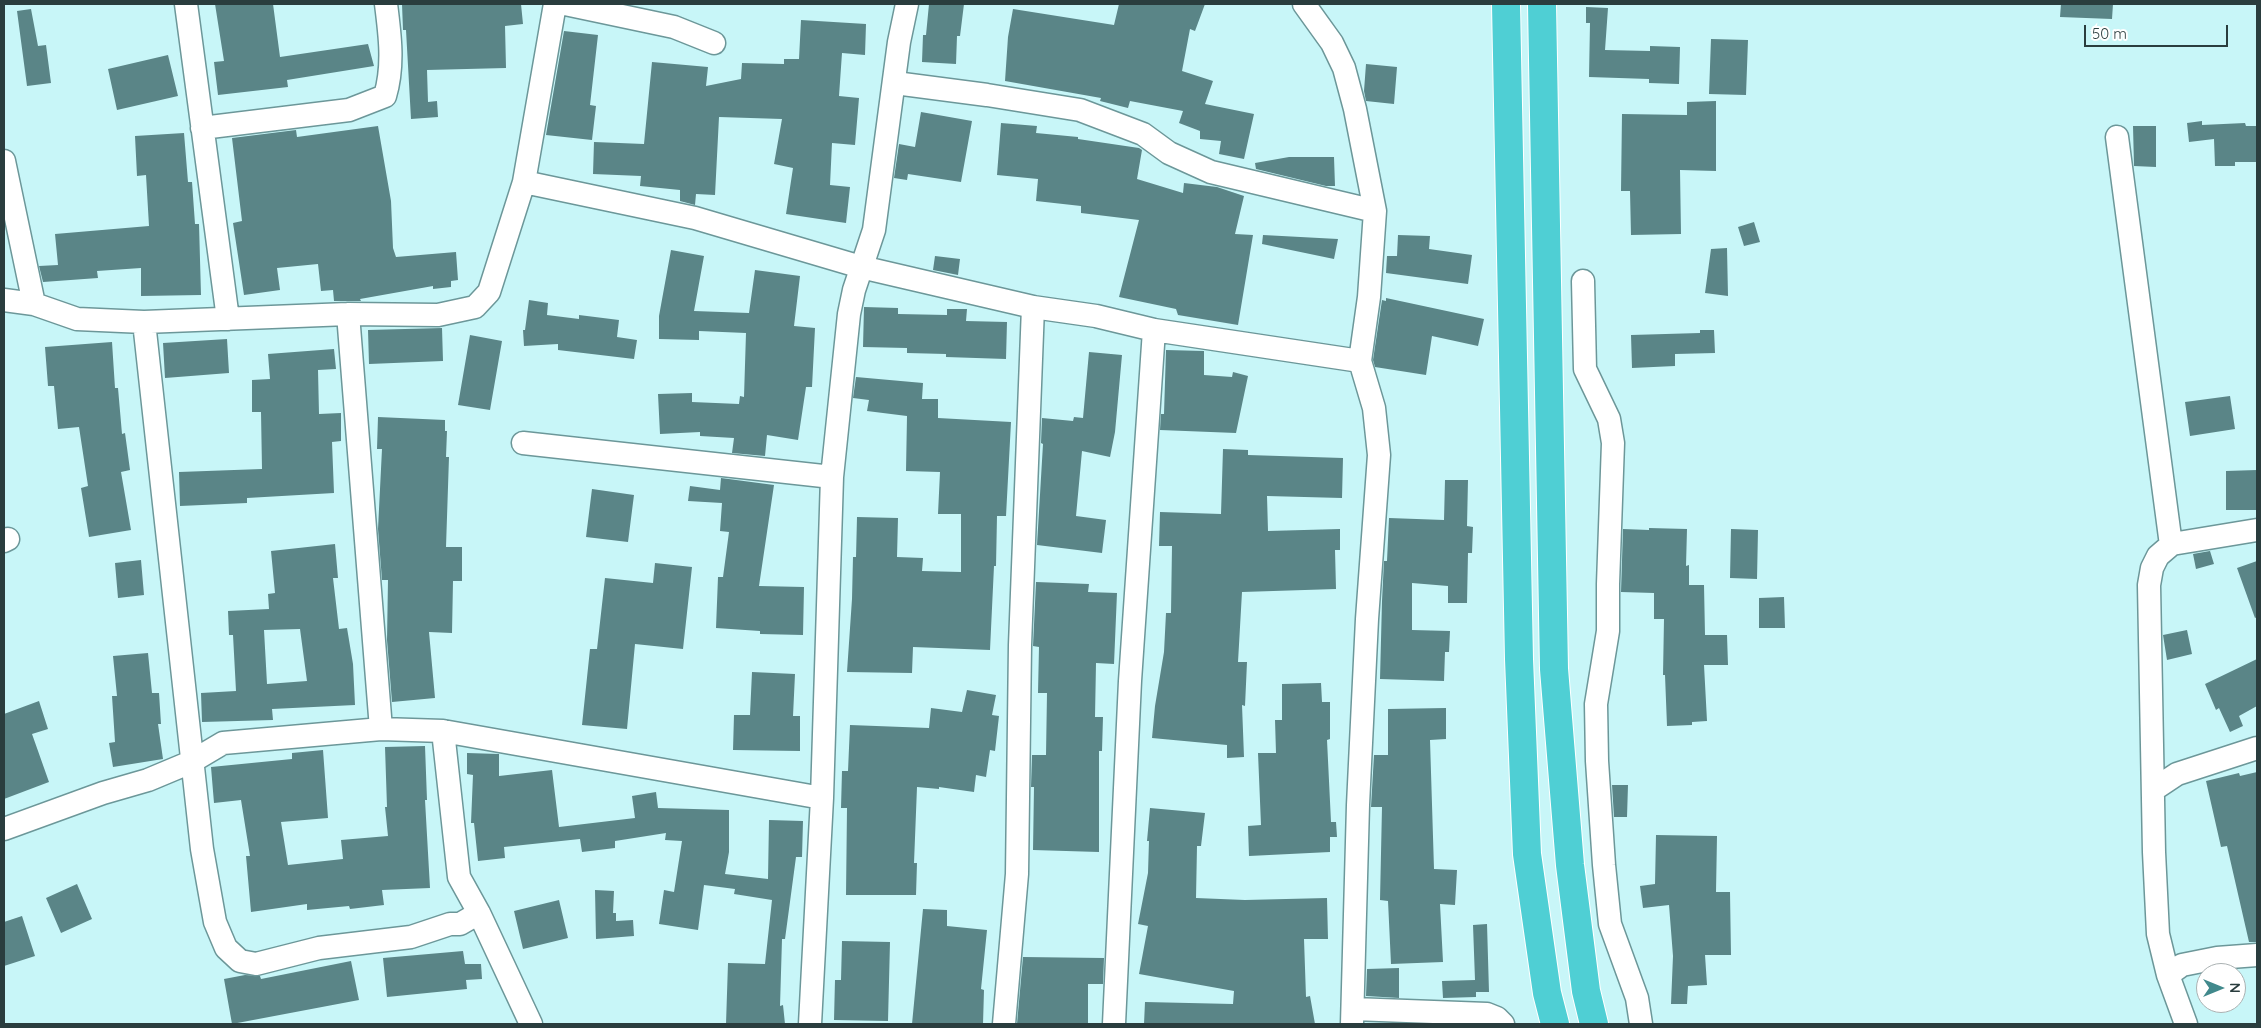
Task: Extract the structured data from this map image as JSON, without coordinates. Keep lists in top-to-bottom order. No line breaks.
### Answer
{"scale_bar":"50 m","north":"right"}
